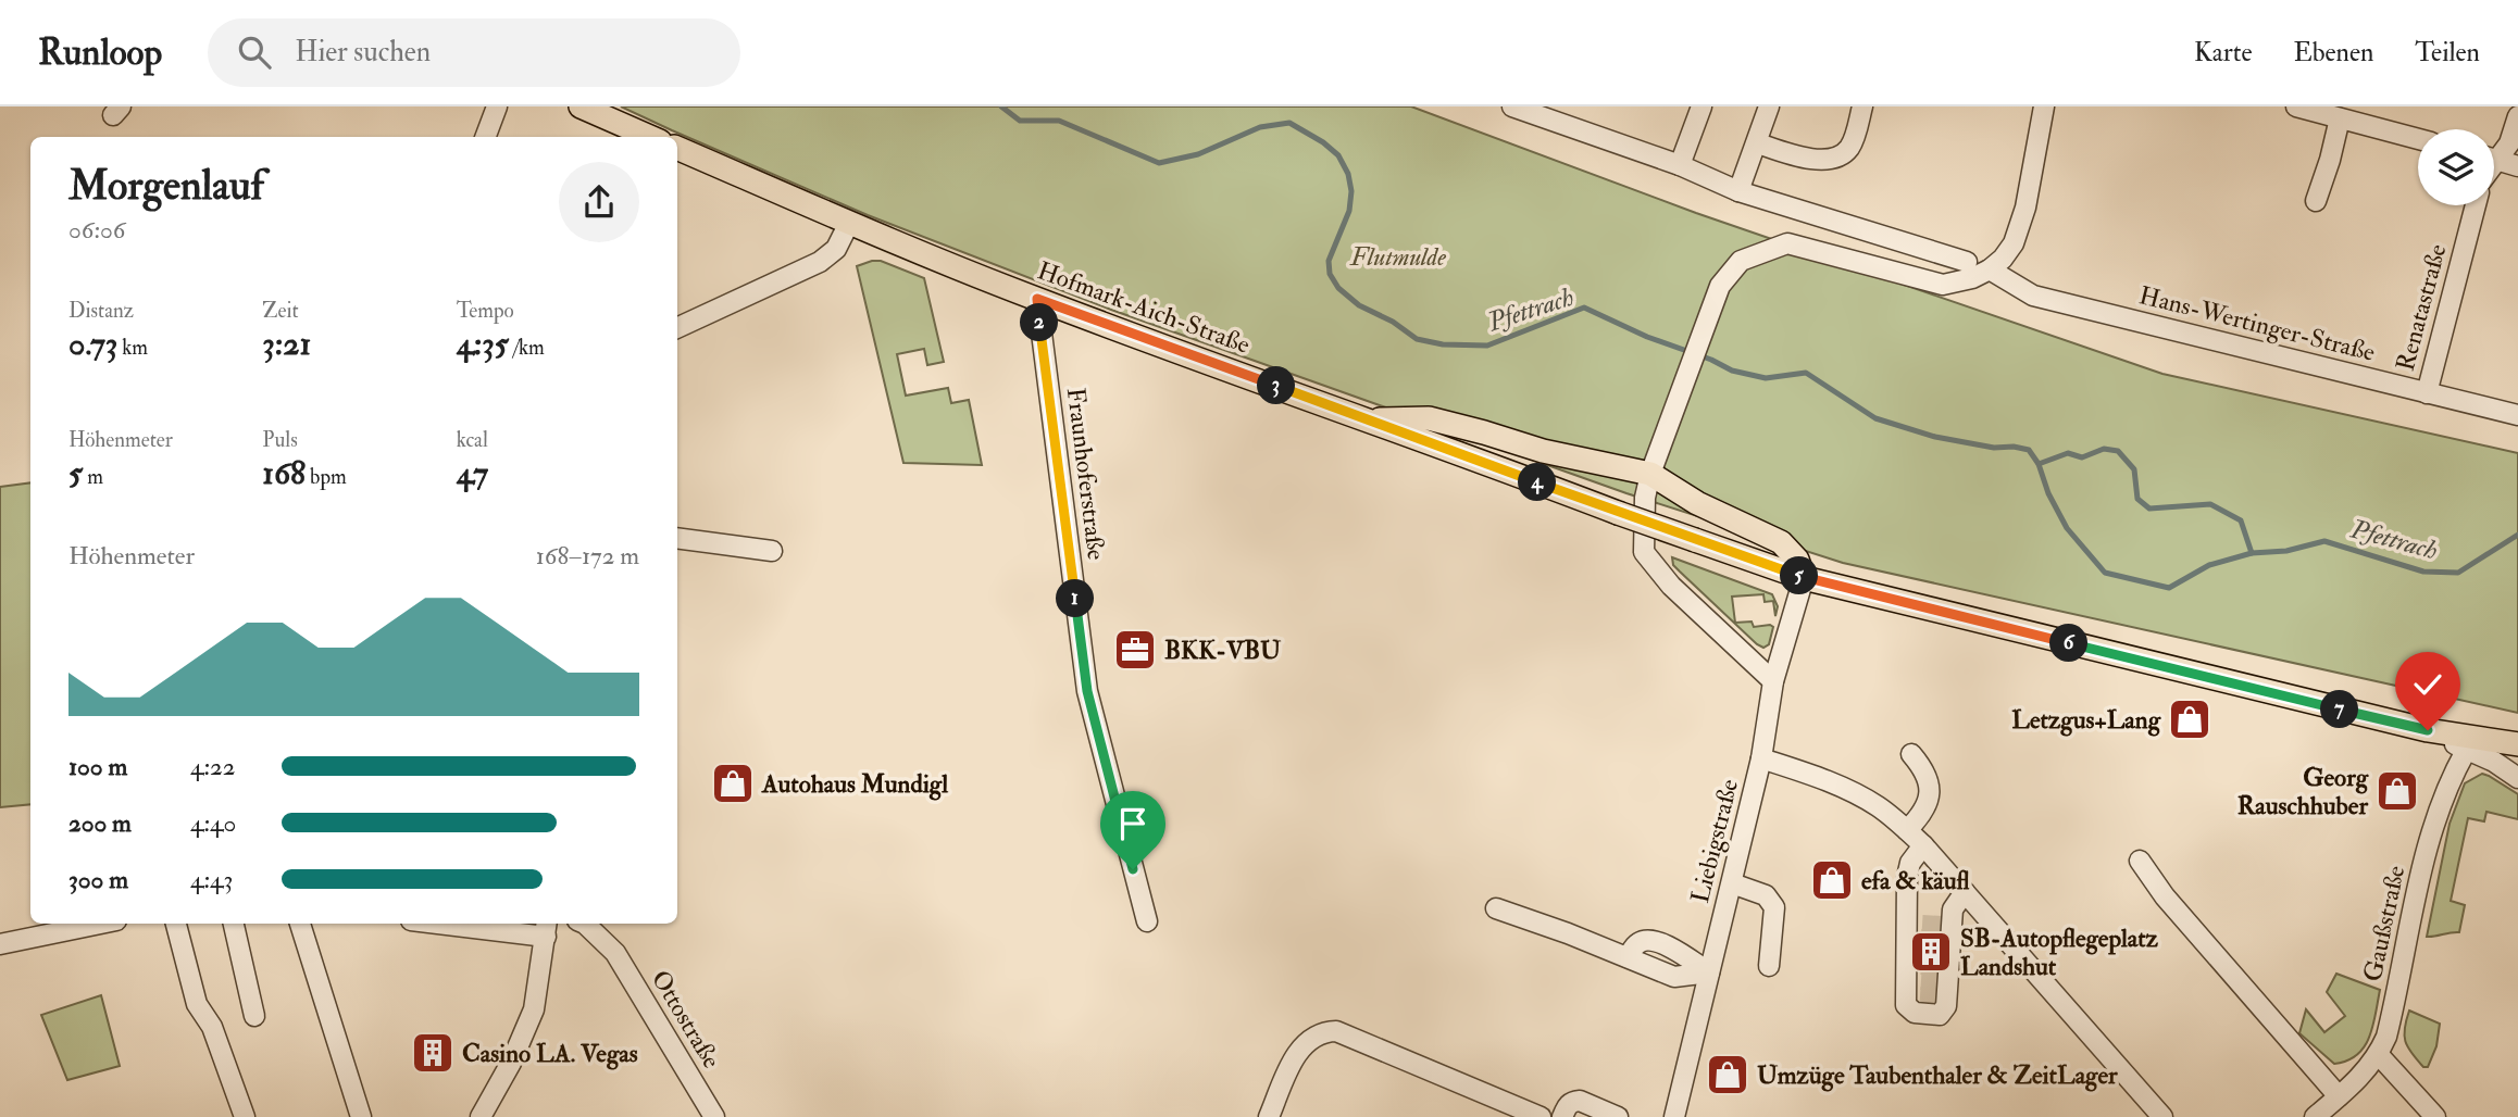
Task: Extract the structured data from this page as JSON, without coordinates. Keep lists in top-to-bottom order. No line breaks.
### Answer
{"streets":{"main road":["Hofmark-Aich-Straße"],"street":["Renatastraße","Hans-Wertinger-Straße","Fraunhoferstraße","Liebigstraße","Gaußstraße","Ottostraße"]},"crossings":[["Hofmark-Aich-Straße","Fraunhoferstraße"],["Hofmark-Aich-Straße","Liebigstraße"],["Hofmark-Aich-Straße","Gaußstraße"],["Renatastraße","Hans-Wertinger-Straße"]],"water":["Pfettrach"],"parks":["Flutmulde"],"places":{"office":["BKK-VBU"],"shop":["Letzgus+Lang","Autohaus Mundigl","Georg Rauschhuber","efa & käufl","Umzüge Taubenthaler & ZeitLager"],"building":["SB-Autopflegeplatz Landshut","Casino LA. Vegas"]},"page":{"header":"Runloop","search":"Hier suchen","nav":["Karte","Ebenen","Teilen"],"heading":["Morgenlauf","06:06"],"stats":[["Distanz","0.73 km"],["Zeit","3:21"],["Tempo","4:35 /km"],["Höhenmeter","5 m"],["Puls","168 bpm"],["kcal","47"]],"pins":["2","3","4","5","1","6","7"],"chart":["Höhenmeter","168–172 m"],"list":[{"name":"100 m","note":"4:22"},{"name":"200 m","note":"4:40"},{"name":"300 m","note":"4:43"}]}}
